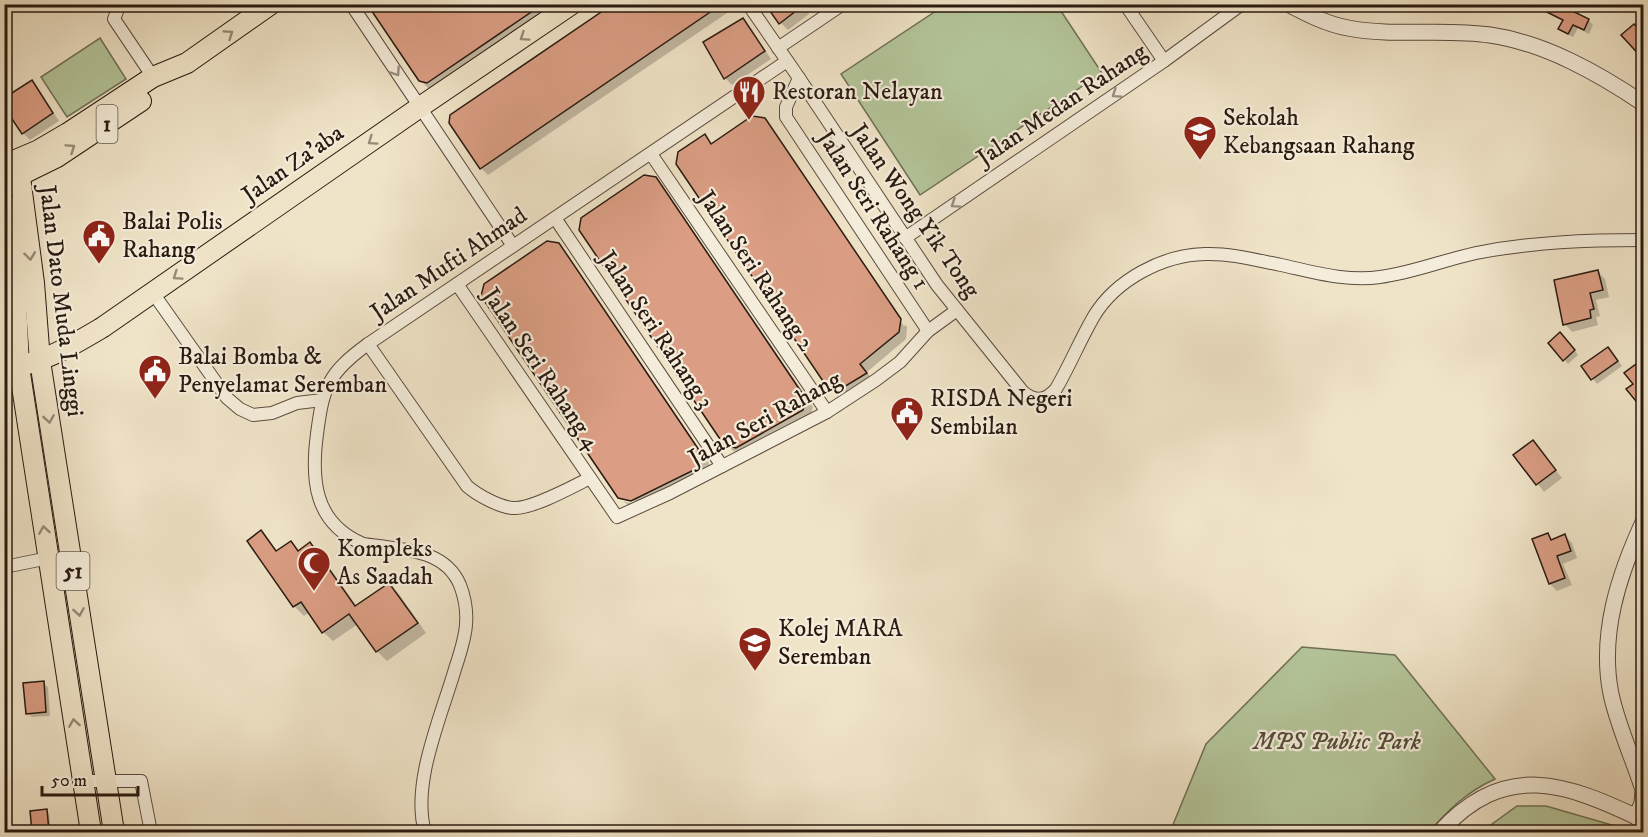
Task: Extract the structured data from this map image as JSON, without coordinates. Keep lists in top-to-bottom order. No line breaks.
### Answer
{"streets":{"highway":["1","Jalan Za'aba","Jalan Dato Muda Linggi","51"],"street":["Jalan Medan Rahang","Jalan Seri Rahang 1","Jalan Wong Yik Tong","Jalan Mufti Ahmad","Jalan Seri Rahang 2","Jalan Seri Rahang 3","Jalan Seri Rahang 4","Jalan Seri Rahang"]},"crossings":[["Jalan Medan Rahang","Jalan Wong Yik Tong"],["1","Jalan Dato Muda Linggi"],["Jalan Za'aba","Jalan Dato Muda Linggi"],["Jalan Seri Rahang 1","Jalan Wong Yik Tong"],["Jalan Seri Rahang 1","Jalan Seri Rahang"],["Jalan Wong Yik Tong","Jalan Mufti Ahmad"],["Jalan Wong Yik Tong","Jalan Seri Rahang"],["Jalan Mufti Ahmad","Jalan Seri Rahang 2"],["Jalan Mufti Ahmad","Jalan Seri Rahang 3"],["Jalan Mufti Ahmad","Jalan Seri Rahang 4"],["Jalan Seri Rahang 2","Jalan Seri Rahang"],["Jalan Seri Rahang 3","Jalan Seri Rahang"],["Jalan Seri Rahang 4","Jalan Seri Rahang"]],"one_way":["Jalan Medan Rahang"],"parks":["MPS Public Park"],"places":{"restaurant":["Restoran Nelayan"],"school or university":["Sekolah Kebangsaan Rahang","Kolej MARA Seremban"],"public building":["Balai Polis Rahang","Balai Bomba & Penyelamat Seremban","RISDA Negeri Sembilan"],"mosque":["Kompleks As Saadah"]},"scale_bar":"50 m"}
